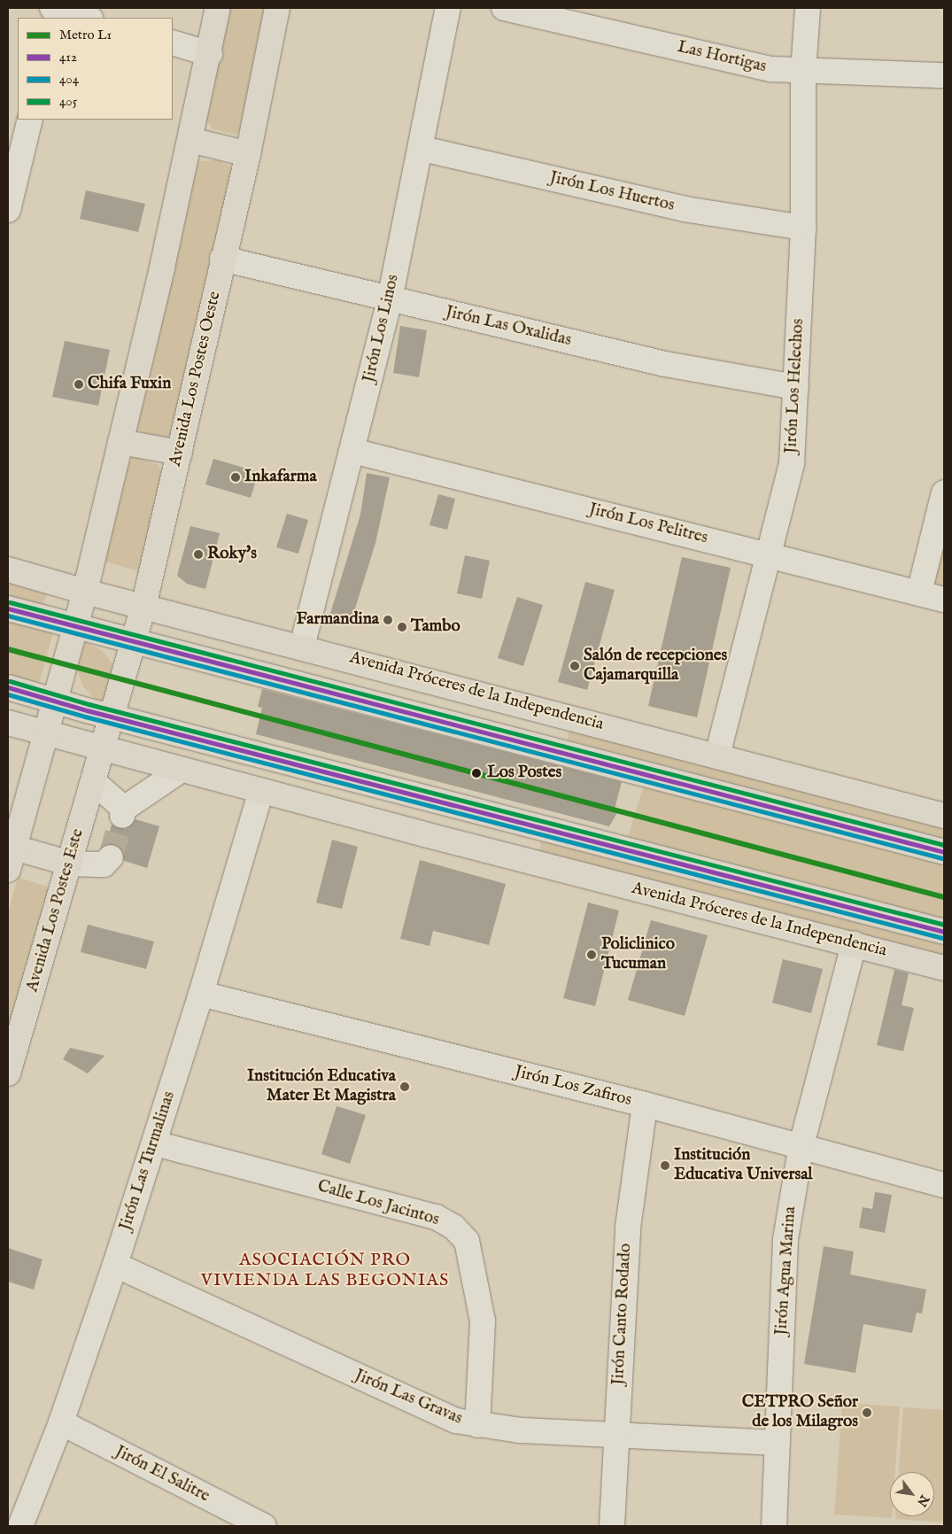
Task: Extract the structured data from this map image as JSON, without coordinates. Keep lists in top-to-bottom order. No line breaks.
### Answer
{"streets":{"main road":["Avenida Los Postes Oeste","Avenida Próceres de la Independencia","Avenida Los Postes Este"],"street":["Las Hortigas","Jirón Los Huertos","Jirón Las Oxalidas","Jirón Los Linos","Jirón Los Helechos","Jirón Los Pelitres","Jirón Los Zafiros","Jirón Las Turmalinas","Calle Los Jacintos","Jirón Agua Marina","Jirón Canto Rodado","Jirón Las Gravas","Jirón El Salitre"]},"crossings":[["Las Hortigas","Jirón Los Helechos"],["Jirón Los Huertos","Jirón Los Linos"],["Jirón Los Huertos","Jirón Los Helechos"],["Jirón Las Oxalidas","Jirón Los Linos"],["Jirón Las Oxalidas","Avenida Los Postes Oeste"],["Jirón Las Oxalidas","Jirón Los Helechos"],["Jirón Los Linos","Jirón Los Pelitres"],["Jirón Los Linos","Avenida Próceres de la Independencia"],["Avenida Los Postes Oeste","Avenida Próceres de la Independencia"],["Avenida Los Postes Oeste","Avenida Los Postes Este"],["Jirón Los Helechos","Jirón Los Pelitres"],["Jirón Los Helechos","Avenida Próceres de la Independencia"],["Avenida Próceres de la Independencia","Avenida Los Postes Este"],["Avenida Próceres de la Independencia","Jirón Las Turmalinas"],["Avenida Próceres de la Independencia","Jirón Agua Marina"],["Jirón Los Zafiros","Jirón Las Turmalinas"],["Jirón Los Zafiros","Jirón Agua Marina"],["Jirón Los Zafiros","Jirón Canto Rodado"],["Jirón Las Turmalinas","Calle Los Jacintos"],["Jirón Las Turmalinas","Jirón Las Gravas"],["Jirón Las Turmalinas","Jirón El Salitre"],["Calle Los Jacintos","Jirón Las Gravas"],["Jirón Agua Marina","Jirón Las Gravas"],["Jirón Canto Rodado","Jirón Las Gravas"]],"districts":["ASOCIACIÓN PRO VIVIENDA LAS BEGONIAS"],"places":["Chifa Fuxin","Inkafarma","Roky's","Farmandina","Tambo","Salón de recepciones Cajamarquilla","Los Postes","Policlinico Tucuman","Institución Educativa Mater Et Magistra","Institución Educativa Universal","CETPRO Señor de los Milagros"],"lines":["transit line 405","transit line 412","transit line 404","metro line L1"],"legend":["Metro L1","412","404","405"],"north":"bottom right"}
